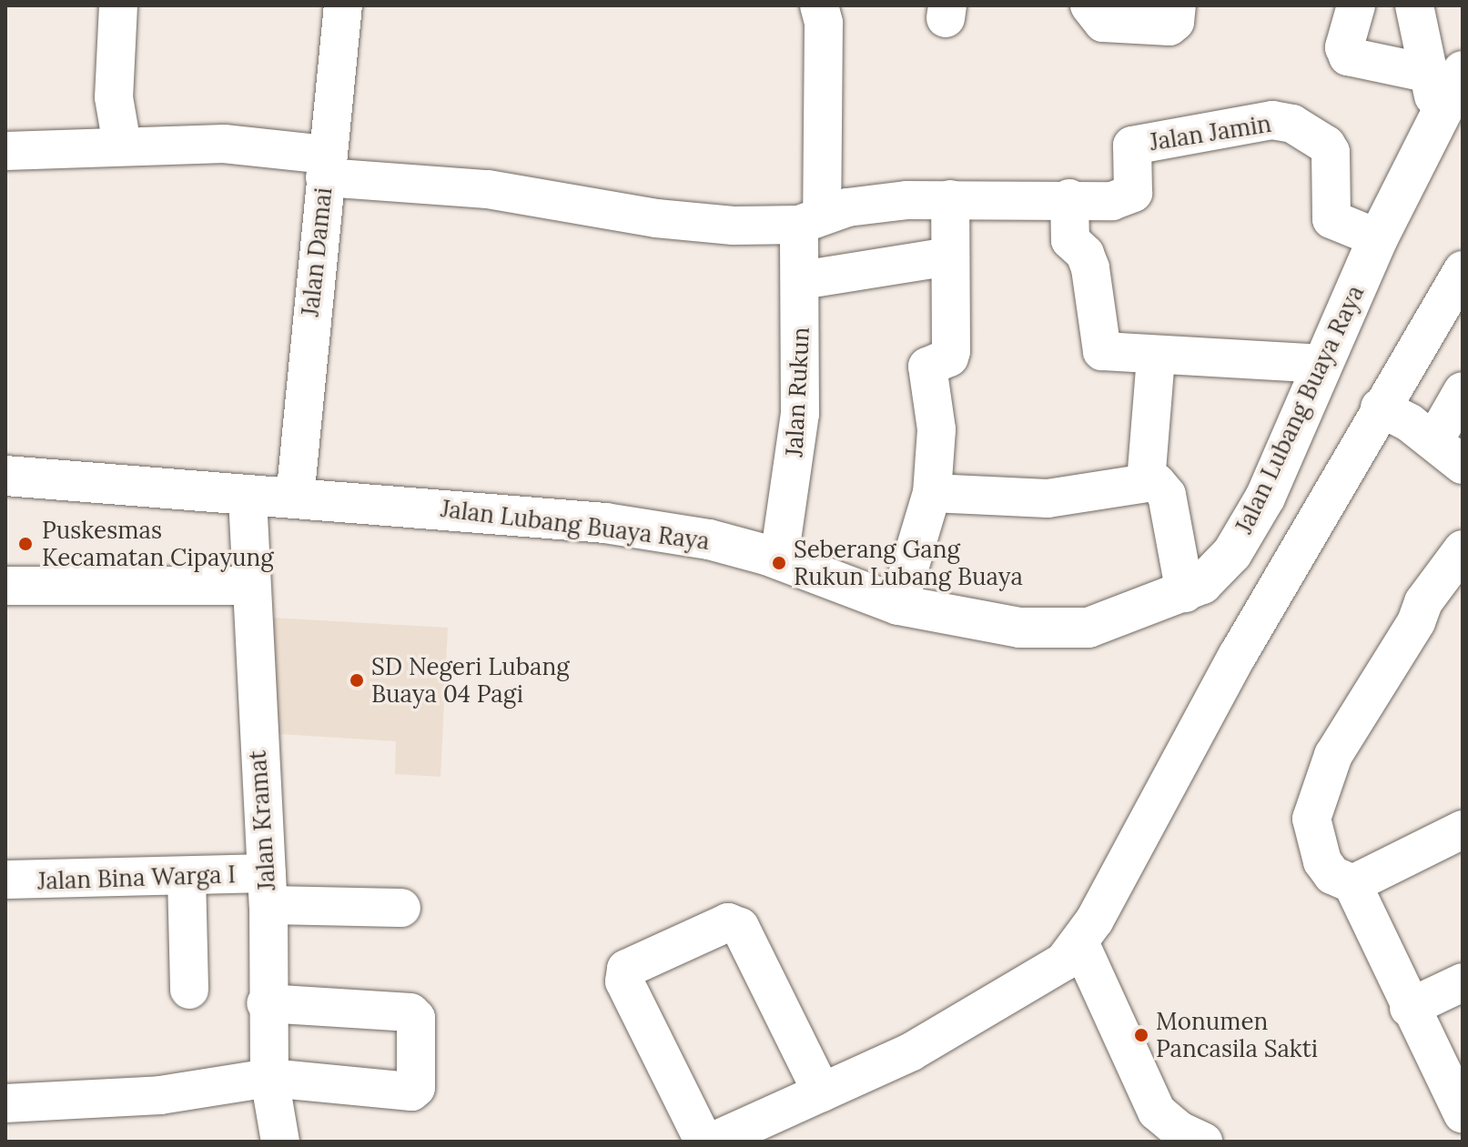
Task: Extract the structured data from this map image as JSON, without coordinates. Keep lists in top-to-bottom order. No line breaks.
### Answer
{"streets":{"main road":["Jalan Lubang Buaya Raya"],"street":["Jalan Jamin","Jalan Damai","Jalan Rukun","Jalan Kramat","Jalan Bina Warga I"]},"crossings":[["Jalan Jamin","Jalan Lubang Buaya Raya"],["Jalan Damai","Jalan Lubang Buaya Raya"],["Jalan Rukun","Jalan Lubang Buaya Raya"],["Jalan Lubang Buaya Raya","Jalan Kramat"],["Jalan Kramat","Jalan Bina Warga I"]],"places":["Puskesmas Kecamatan Cipayung","Seberang Gang Rukun Lubang Buaya","SD Negeri Lubang Buaya 04 Pagi","Monumen Pancasila Sakti"]}
